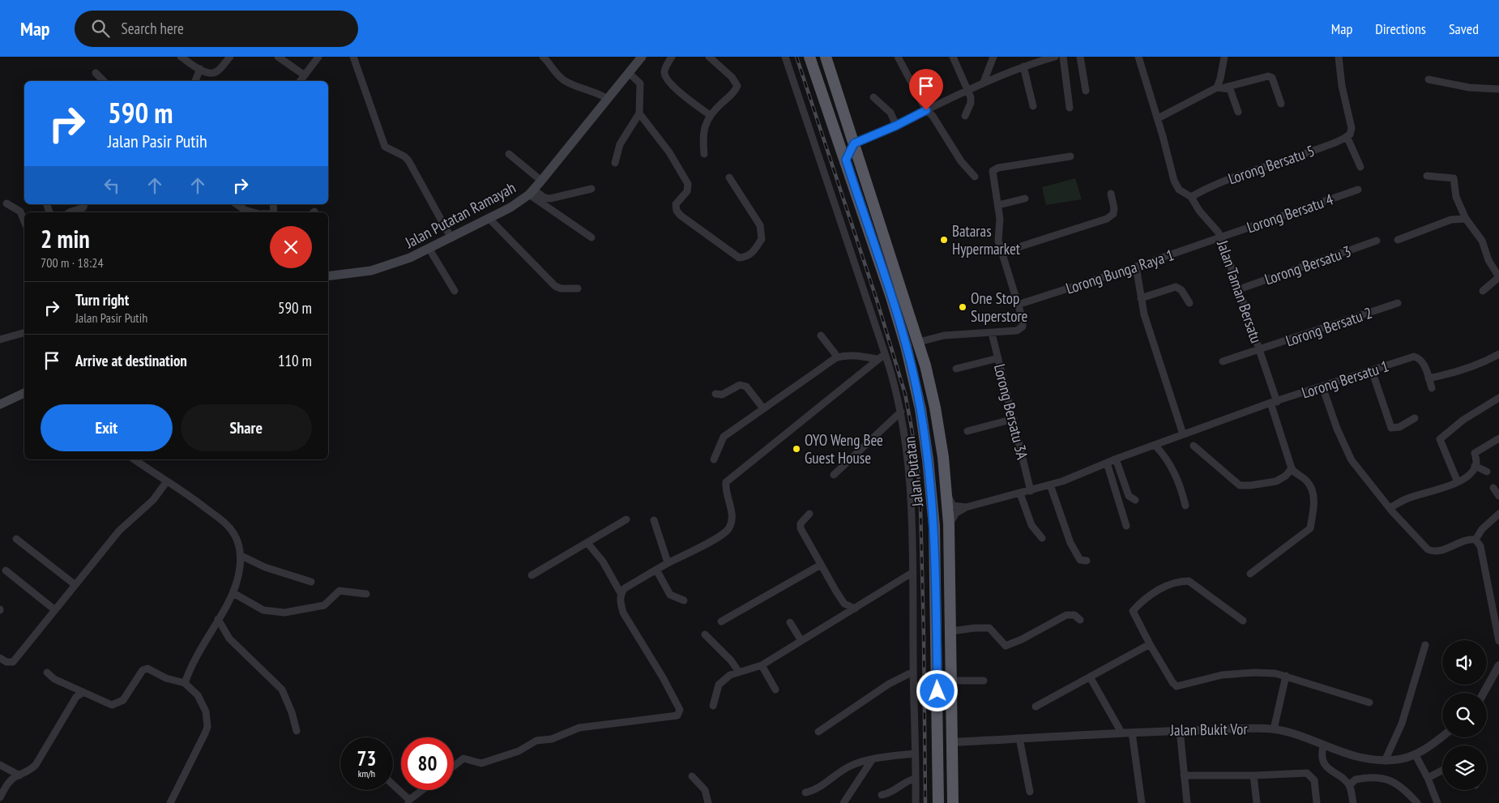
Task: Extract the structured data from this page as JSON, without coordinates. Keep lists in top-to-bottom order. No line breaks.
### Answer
{"streets":{"highway":["Jalan Putatan"],"main road":["Jalan Putatan Ramayah"],"street":["Lorong Bersatu 5","Lorong Bersatu 4","Lorong Bersatu 3","Lorong Bunga Raya 1","Jalan Taman Bersatu","Lorong Bersatu 2","Lorong Bersatu 1","Lorong Bersatu 3A","Jalan Bukit Vor"]},"crossings":[["Lorong Bersatu 5","Jalan Taman Bersatu"],["Lorong Bersatu 4","Lorong Bunga Raya 1"],["Lorong Bersatu 4","Jalan Taman Bersatu"],["Lorong Bersatu 3","Jalan Taman Bersatu"],["Lorong Bunga Raya 1","Jalan Taman Bersatu"],["Jalan Taman Bersatu","Lorong Bersatu 2"],["Jalan Taman Bersatu","Lorong Bersatu 1"],["Lorong Bersatu 1","Lorong Bersatu 3A"],["Jalan Putatan","Jalan Bukit Vor"]],"places":["Bataras Hypermarket","One Stop Superstore","OYO Weng Bee Guest House"],"page":{"header":"Map","search":"Search here","nav":["Map","Directions","Saved"],"turn":["590 m","Jalan Pasir Putih"],"heading":["2 min","700 m · 18:24"],"list":[{"name":"Turn right","note":"Jalan Pasir Putih","value":"590 m"},{"name":"Arrive at destination","value":"110 m"}],"buttons":["Exit","Share"],"speed":"73 km/h","limit":"80"}}
